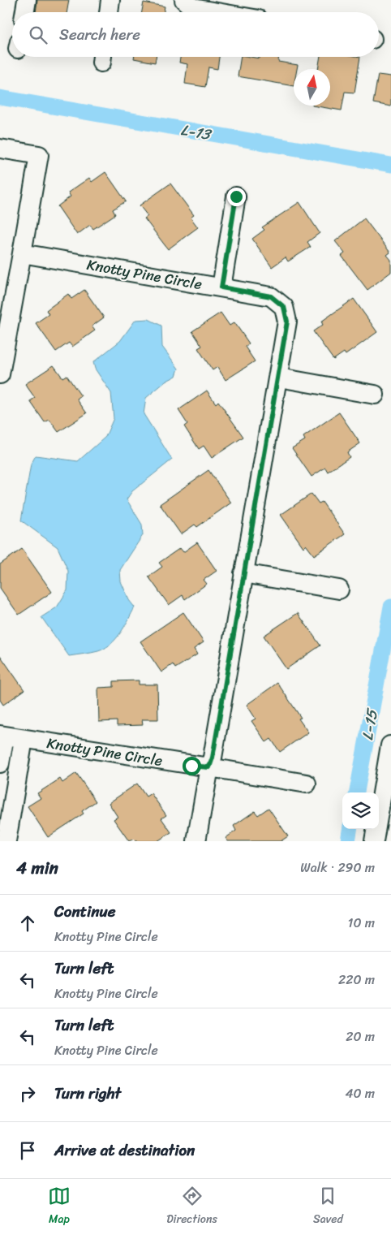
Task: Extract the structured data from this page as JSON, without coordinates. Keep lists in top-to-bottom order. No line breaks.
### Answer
{"streets":{"street":["Knotty Pine Circle"]},"water":["L-13","L-15"],"north":"top","page":{"search":"Search here","heading":["4 min","Walk · 290 m"],"list":[["Continue","Knotty Pine Circle","10 m"],["Turn left","Knotty Pine Circle","220 m"],["Turn left","Knotty Pine Circle","20 m"],["Turn right","40 m"],"Arrive at destination"],"nav":["Map","Directions","Saved"]}}
